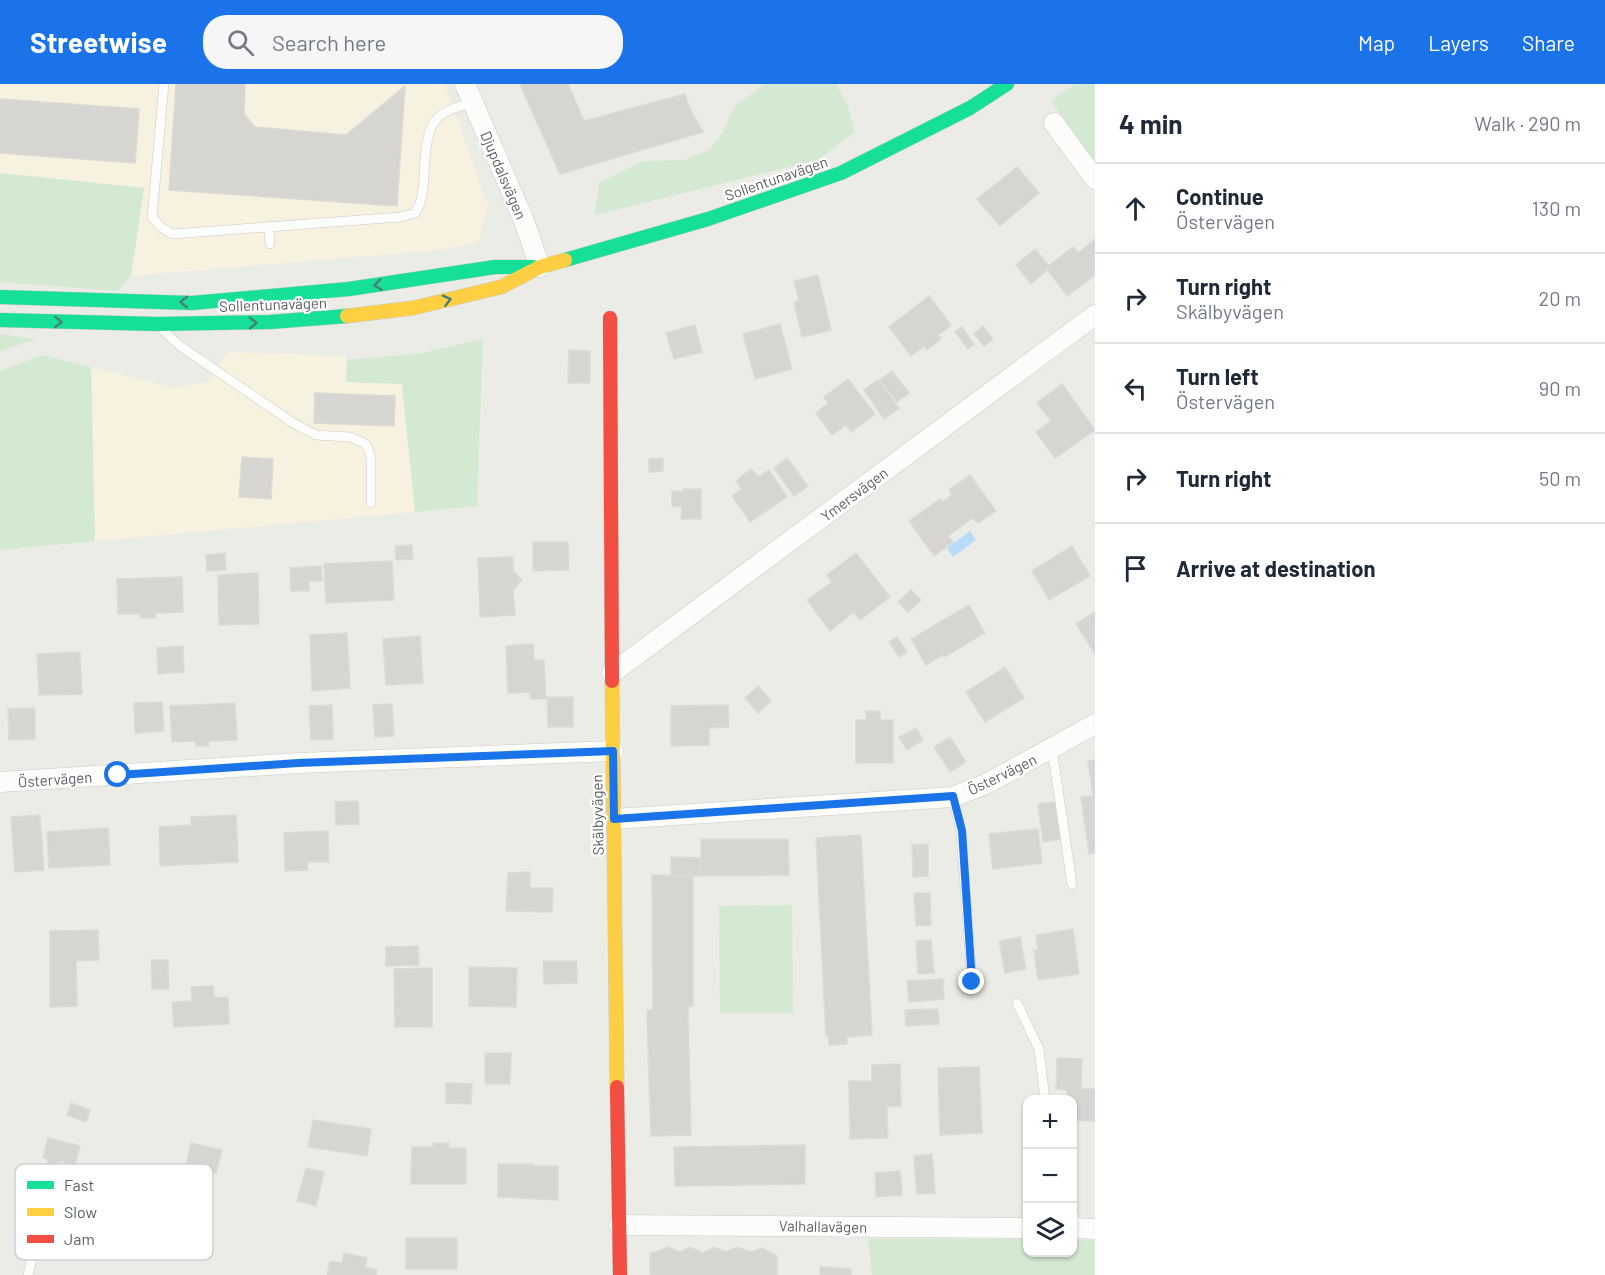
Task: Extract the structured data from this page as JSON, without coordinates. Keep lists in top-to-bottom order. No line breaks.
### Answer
{"streets":{"street":["Djupdalsvägen","Sollentunavägen","Ymersvägen","Östervägen","Skälbyvägen","Valhallavägen"]},"crossings":[["Djupdalsvägen","Sollentunavägen"],["Ymersvägen","Skälbyvägen"],["Östervägen","Skälbyvägen"],["Skälbyvägen","Valhallavägen"]],"legend":["Fast","Slow","Jam"],"page":{"header":"Streetwise","search":"Search here","nav":["Map","Layers","Share"],"heading":["4 min","Walk · 290 m"],"list":[["Continue","Östervägen","130 m"],["Turn right","Skälbyvägen","20 m"],["Turn left","Östervägen","90 m"],["Turn right","50 m"],"Arrive at destination"],"map_buttons":["+","−"]}}
